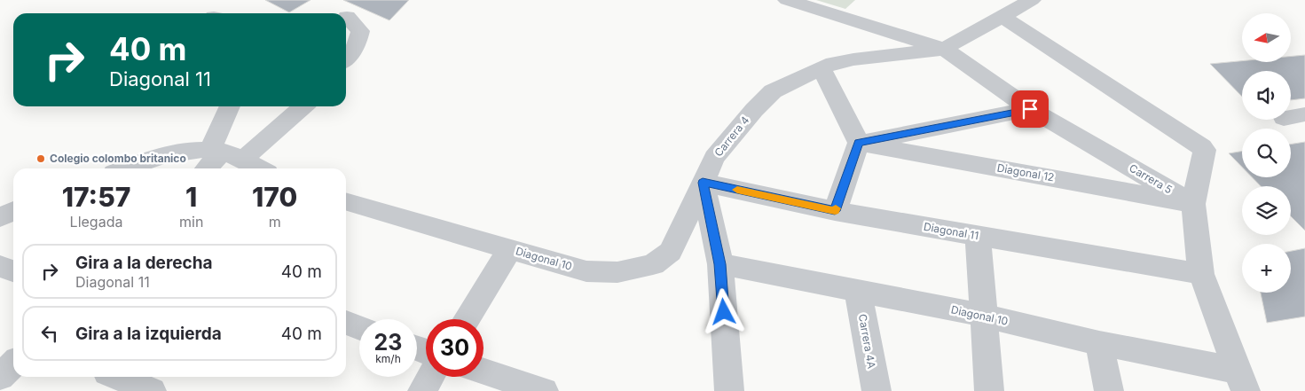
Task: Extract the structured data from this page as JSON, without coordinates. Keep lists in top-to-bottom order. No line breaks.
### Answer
{"streets":{"street":["Carrera 4","Diagonal 12","Carrera 5","Diagonal 11","Diagonal 10","Carrera 4A"]},"crossings":[["Carrera 4","Carrera 5"],["Carrera 4","Diagonal 11"],["Carrera 4","Diagonal 10"],["Diagonal 12","Carrera 5"],["Diagonal 11","Diagonal 10"],["Diagonal 10","Carrera 4A"]],"places":["Colegio colombo britanico"],"north":"left","page":{"map_buttons":"+","turn":["40 m","Diagonal 11"],"eta":["17:57","Llegada","1","min","170","m"],"list":[{"name":"Gira a la derecha","note":"Diagonal 11","value":"40 m"},{"name":"Gira a la izquierda","value":"40 m"}],"speed":"23 km/h","limit":"30"}}
